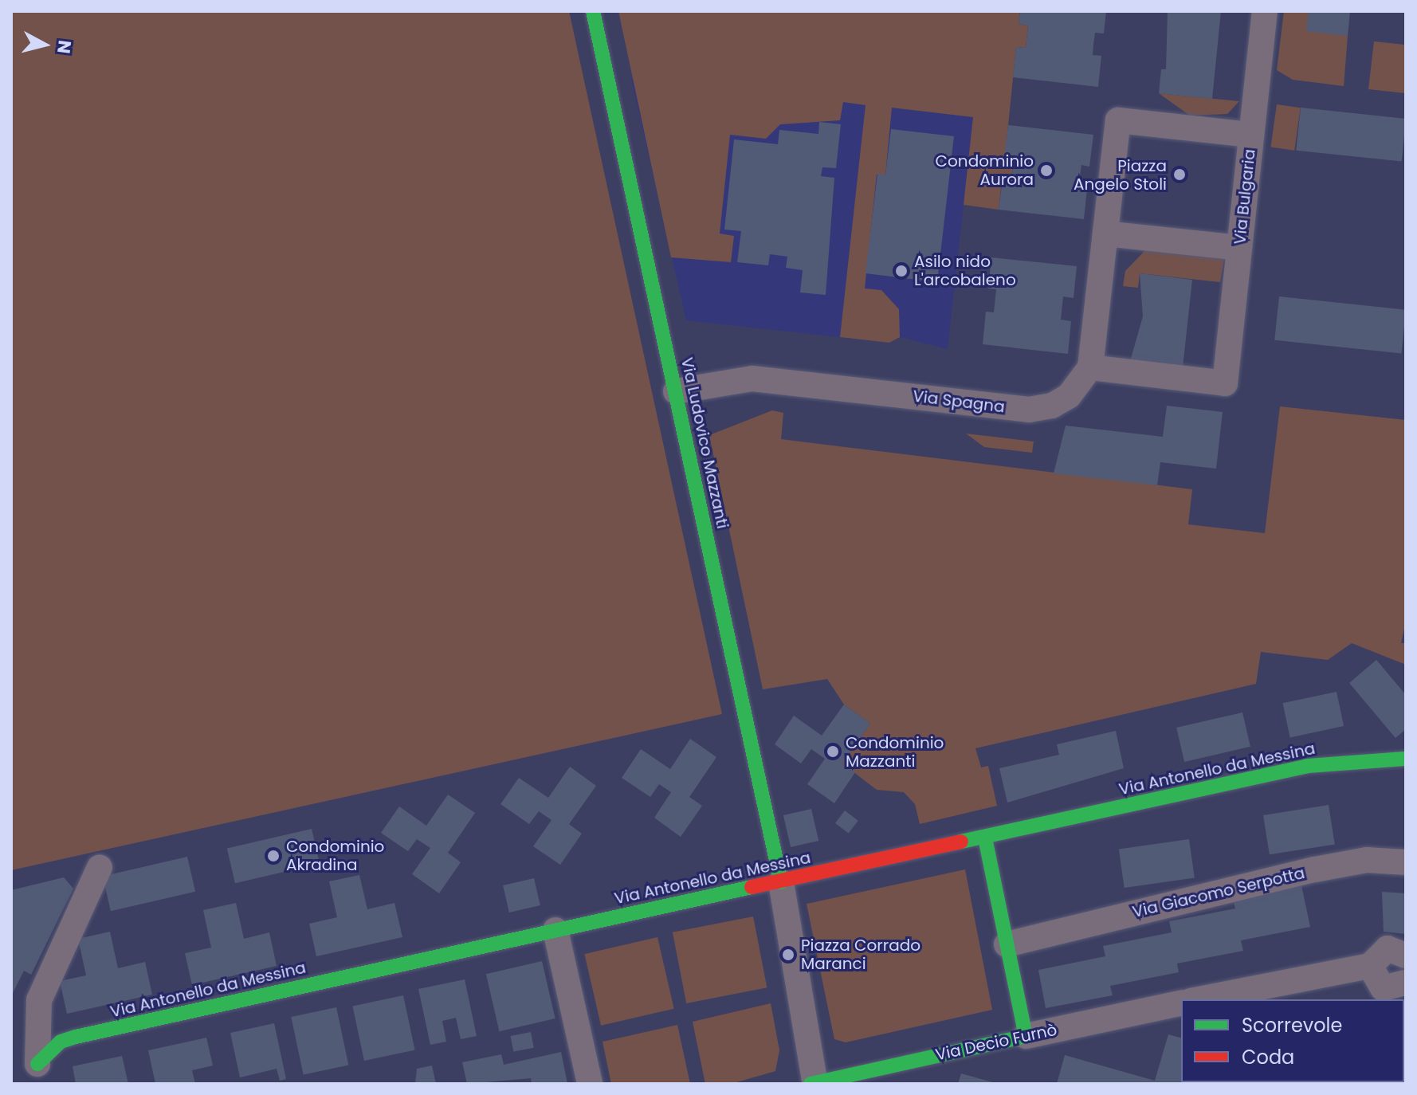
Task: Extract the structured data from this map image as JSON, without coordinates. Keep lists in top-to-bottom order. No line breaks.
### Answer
{"streets":{"street":["Via Bulgaria","Via Spagna","Via Ludovico Mazzanti","Via Antonello da Messina","Via Giacomo Serpotta","Via Decio Furnò"]},"crossings":[["Via Bulgaria","Via Spagna"],["Via Spagna","Via Ludovico Mazzanti"],["Via Ludovico Mazzanti","Via Antonello da Messina"]],"places":["Condominio Aurora","Piazza Angelo Stoli","Asilo nido L'arcobaleno","Condominio Mazzanti","Condominio Akradina","Piazza Corrado Maranci"],"legend":["Scorrevole","Coda"],"north":"right"}
